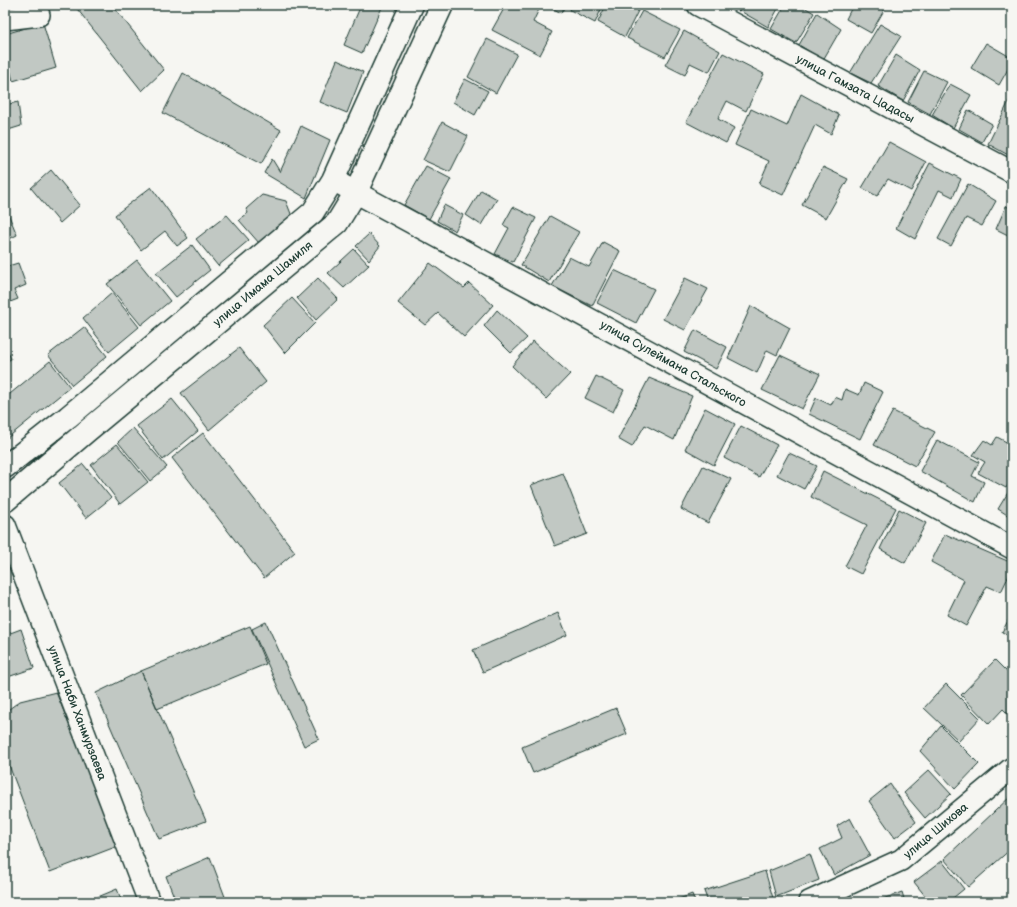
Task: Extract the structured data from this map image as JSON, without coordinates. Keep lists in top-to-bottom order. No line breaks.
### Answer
{"streets":{"main road":["улица Имама Шамиля"],"street":["улица Гамзата Цадасы","улица Сулеймана Стальского","улица Наби Ханмурзаева","улица Шихова"]},"crossings":[["улица Имама Шамиля","улица Сулеймана Стальского"]]}
